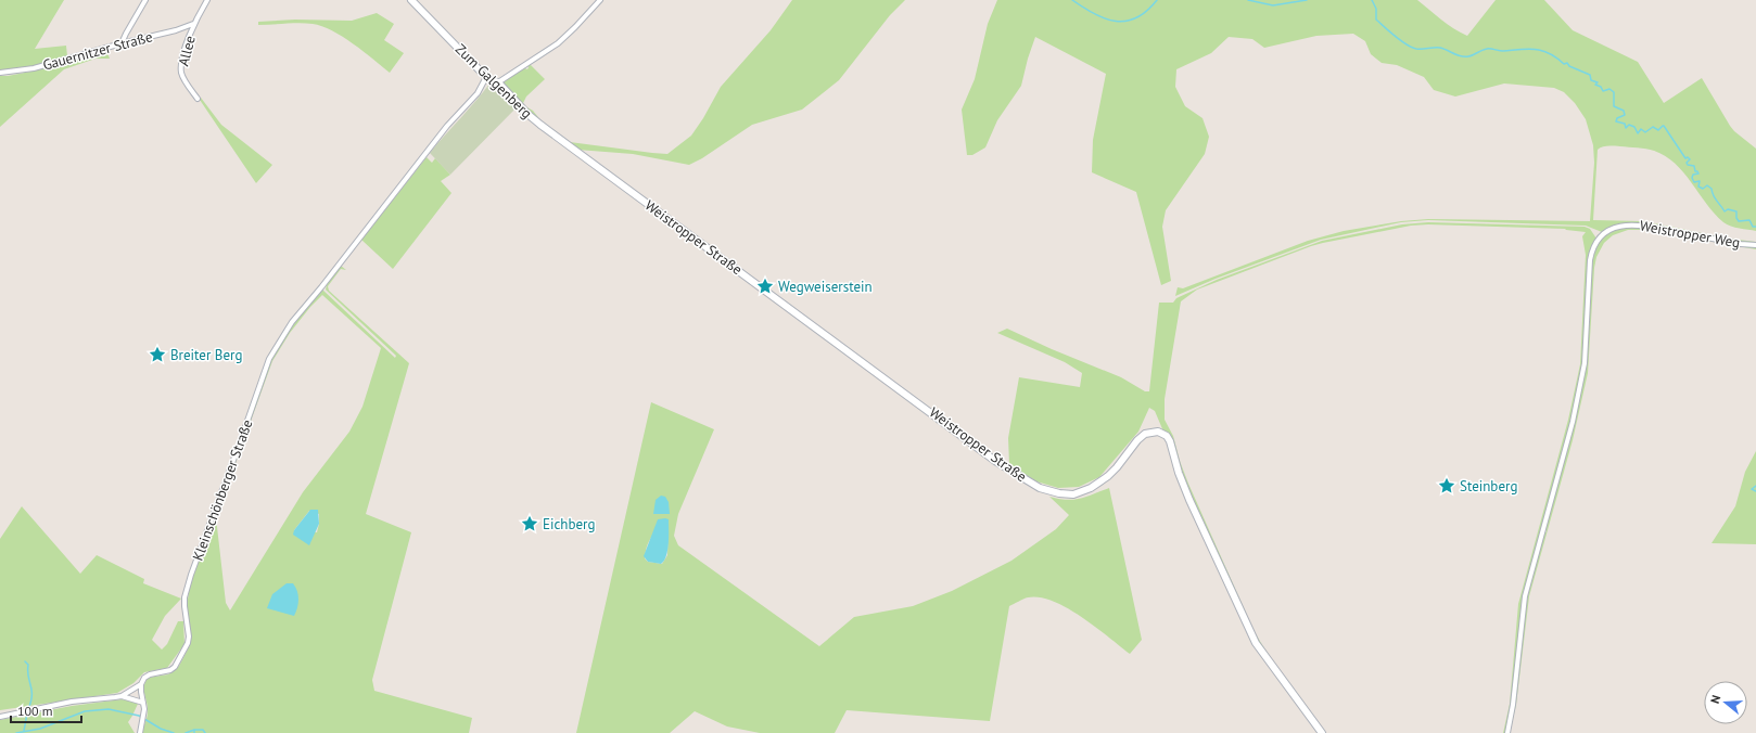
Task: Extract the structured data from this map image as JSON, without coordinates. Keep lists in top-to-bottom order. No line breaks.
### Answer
{"streets":{"street":["Gauernitzer Straße","Allee","Zum Galgenberg","Weistropper Weg","Weistropper Straße","Kleinschönberger Straße"]},"crossings":[["Gauernitzer Straße","Allee"],["Zum Galgenberg","Weistropper Straße"],["Zum Galgenberg","Kleinschönberger Straße"]],"places":{"place":["Wegweiserstein","Breiter Berg","Steinberg","Eichberg"]},"scale_bar":"100 m","north":"left"}
